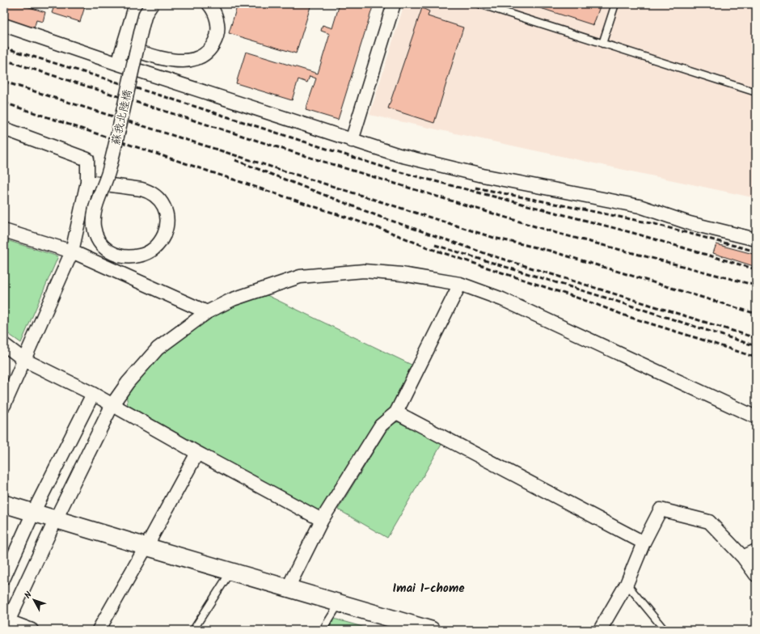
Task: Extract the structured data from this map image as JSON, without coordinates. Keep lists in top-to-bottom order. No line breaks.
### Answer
{"streets":{"street":["蘇我北陸橋"]},"districts":["Imai 1-chome"],"north":"top left"}
